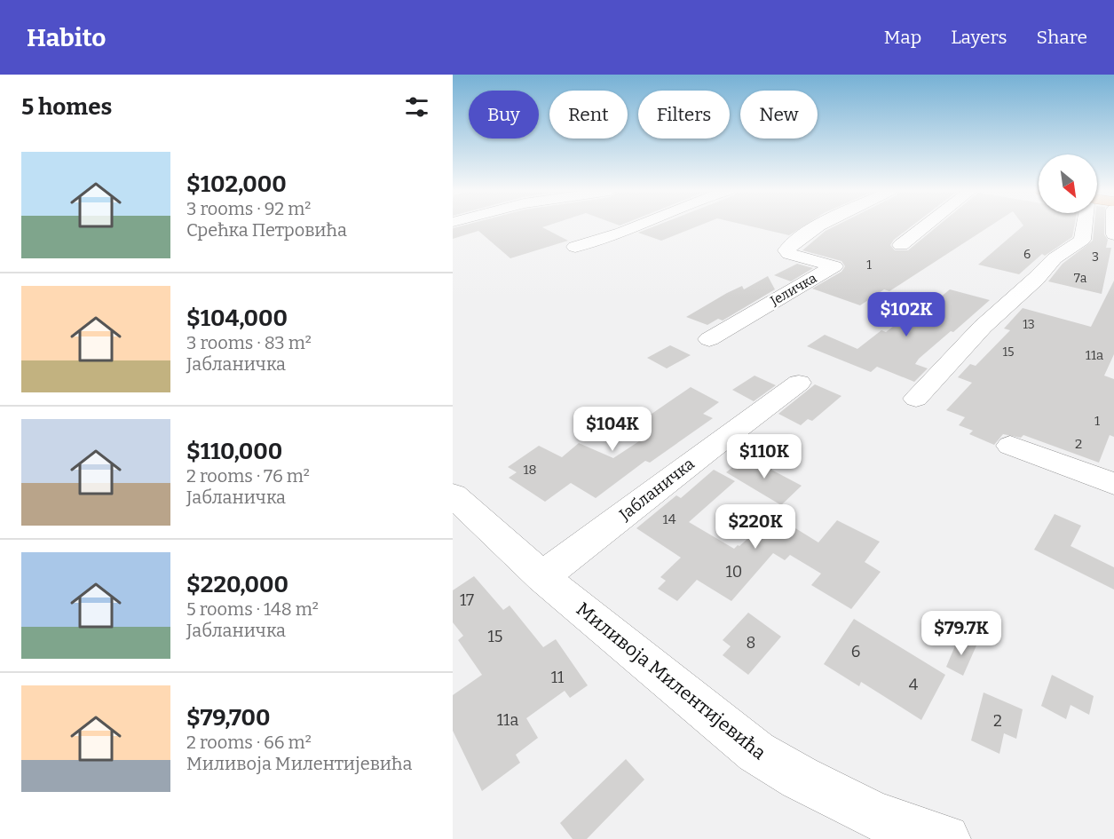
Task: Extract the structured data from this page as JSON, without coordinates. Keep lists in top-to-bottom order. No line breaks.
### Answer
{"streets":{"street":["Јеличка","Јабланичка","Миливоја Милентијевића"]},"crossings":[["Јабланичка","Миливоја Милентијевића"]],"house_numbers":["6","3","1","7a","13","15","11a","1","2","18","14","10","17","15","8","6","11","4","11a","2"],"north":"bottom right","page":{"header":"Habito","nav":["Map","Layers","Share"],"heading":"5 homes","chip":["Buy","Rent","Filters","New"],"list":[{"name":"$102,000","note":"3 rooms · 92 m² · Срећка Петровића"},{"name":"$104,000","note":"3 rooms · 83 m² · Јабланичка"},{"name":"$110,000","note":"2 rooms · 76 m² · Јабланичка"},{"name":"$220,000","note":"5 rooms · 148 m² · Јабланичка"},{"name":"$79,700","note":"2 rooms · 66 m² · Миливоја Милентијевића"}],"price":["$102K","$104K","$110K","$220K","$79.7K"]}}
